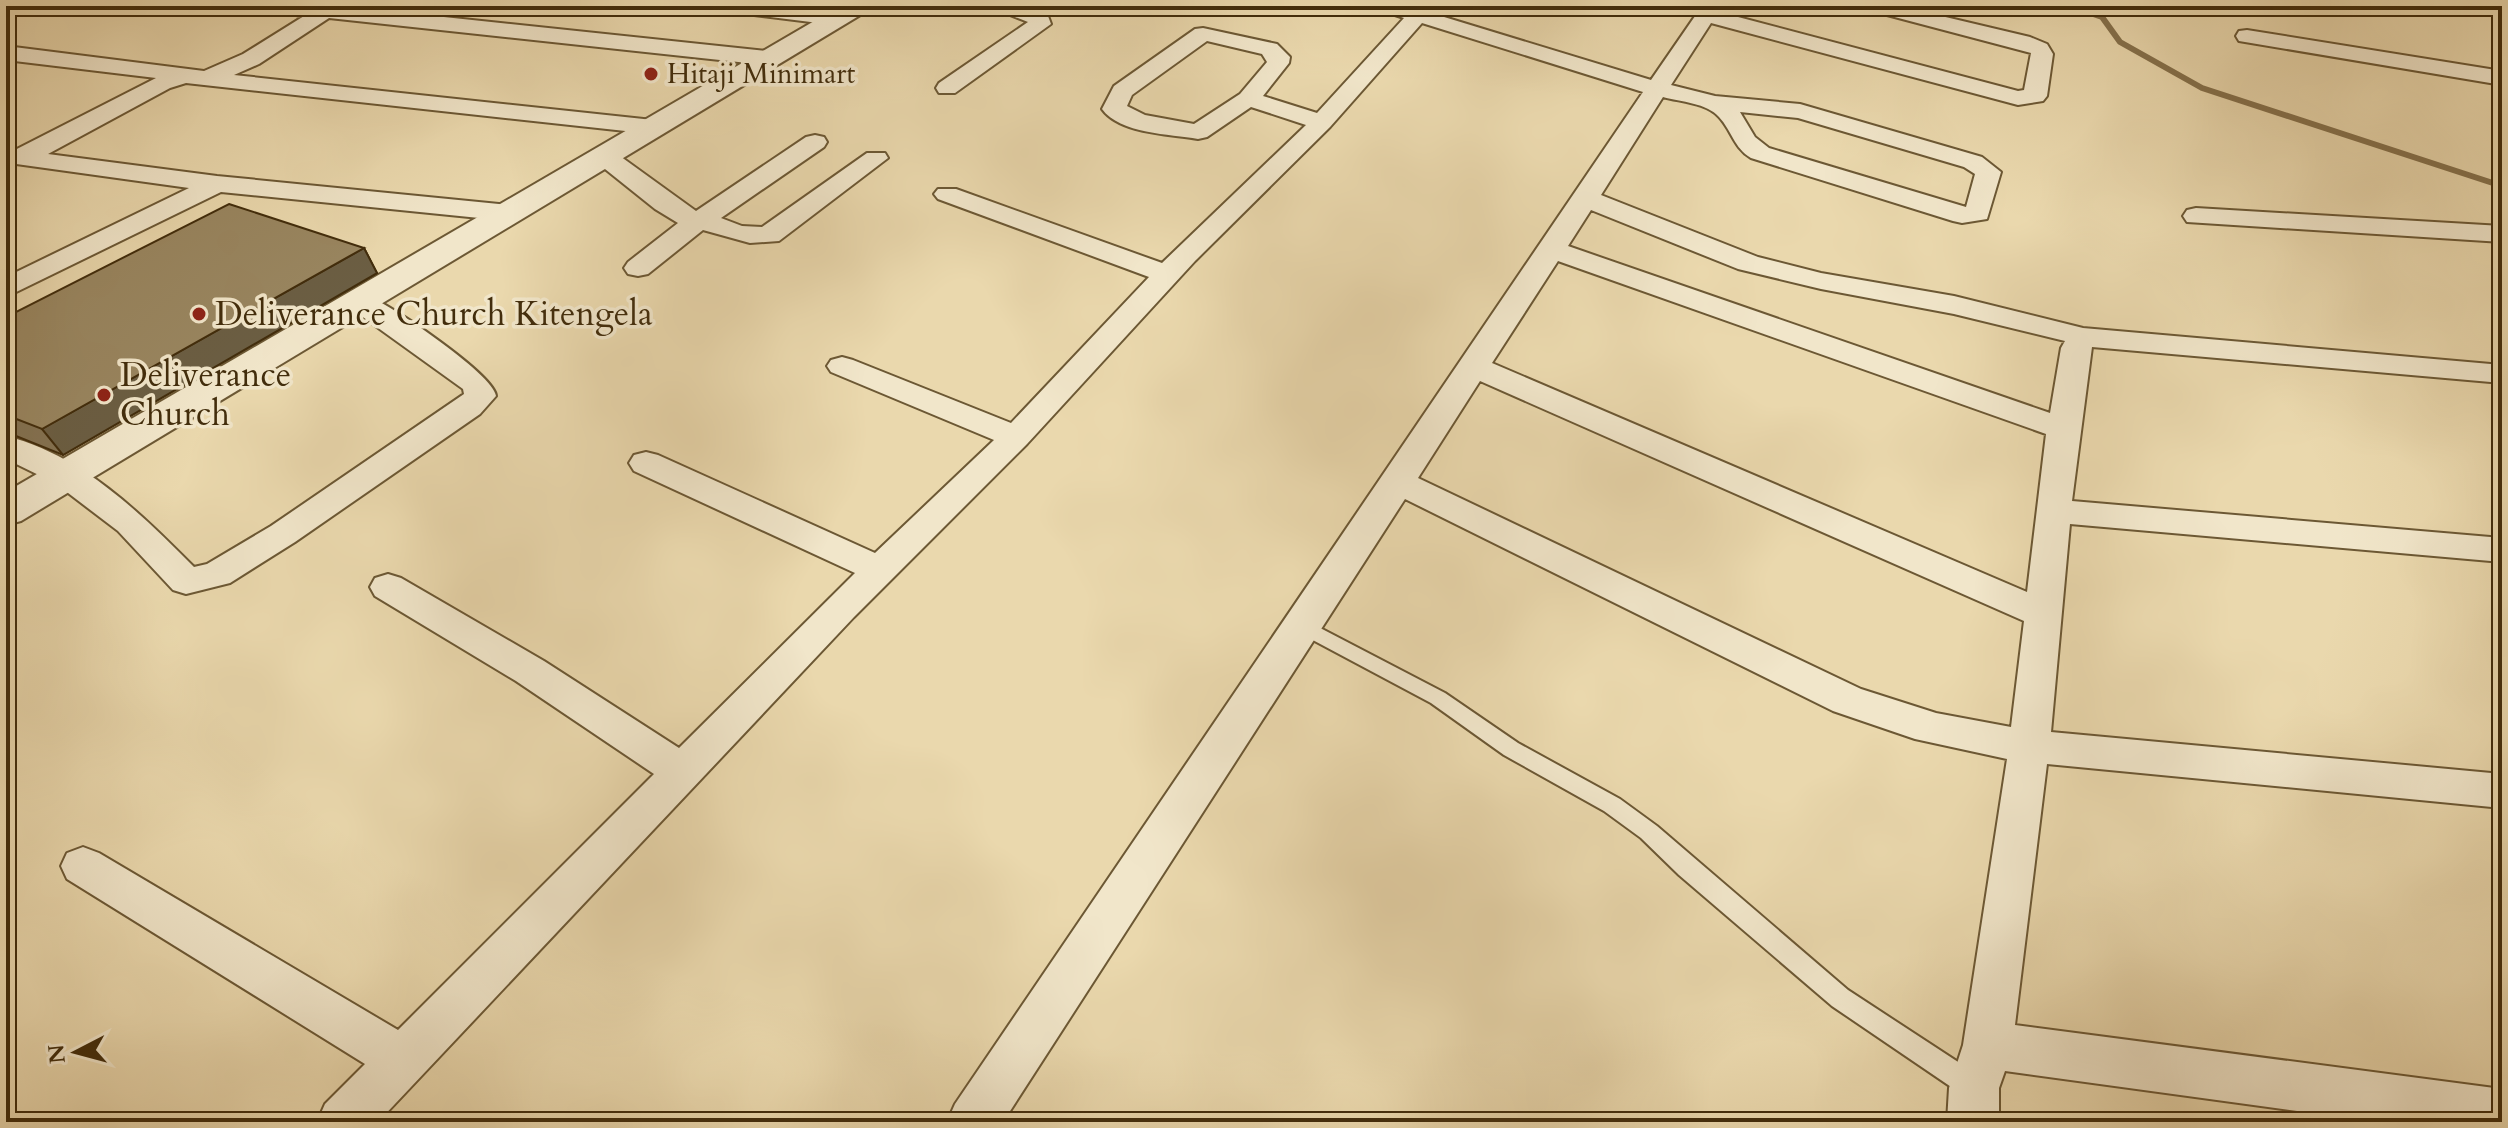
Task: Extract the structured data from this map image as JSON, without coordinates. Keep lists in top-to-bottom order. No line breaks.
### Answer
{"places":["Hitaji Minimart","Deliverance Church Kitengela","Deliverance Church"],"north":"left"}
